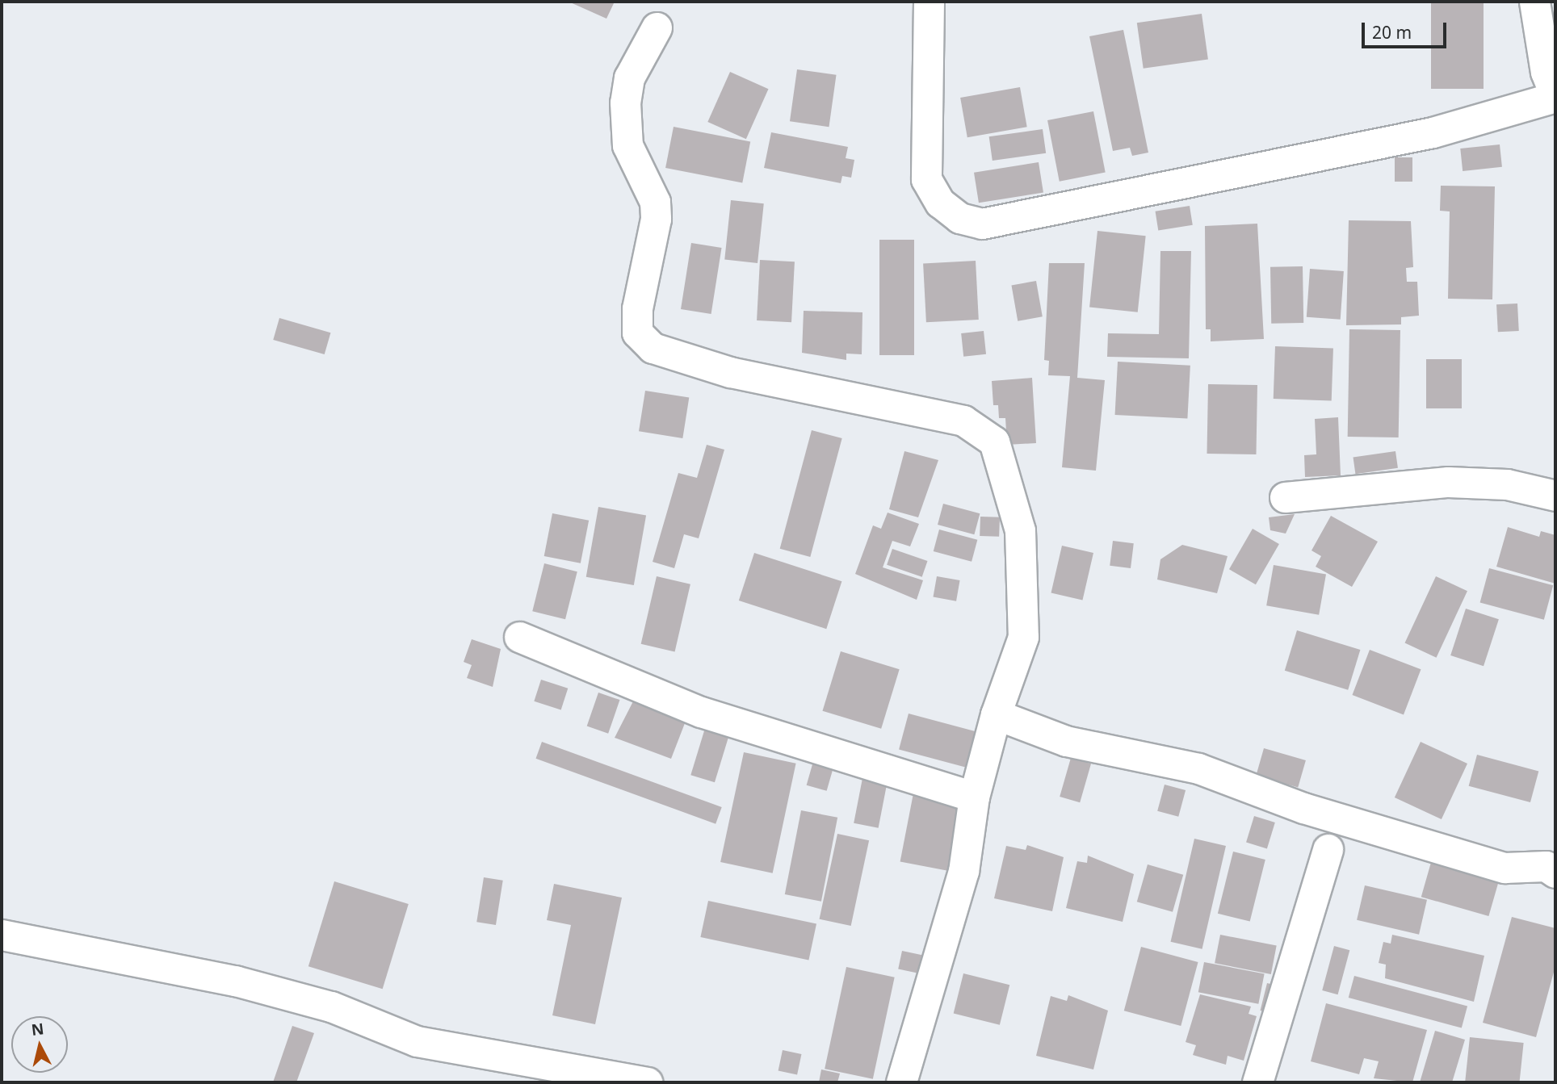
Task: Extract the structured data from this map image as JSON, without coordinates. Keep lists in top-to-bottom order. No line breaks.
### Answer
{"scale_bar":"20 m","north":"top"}
